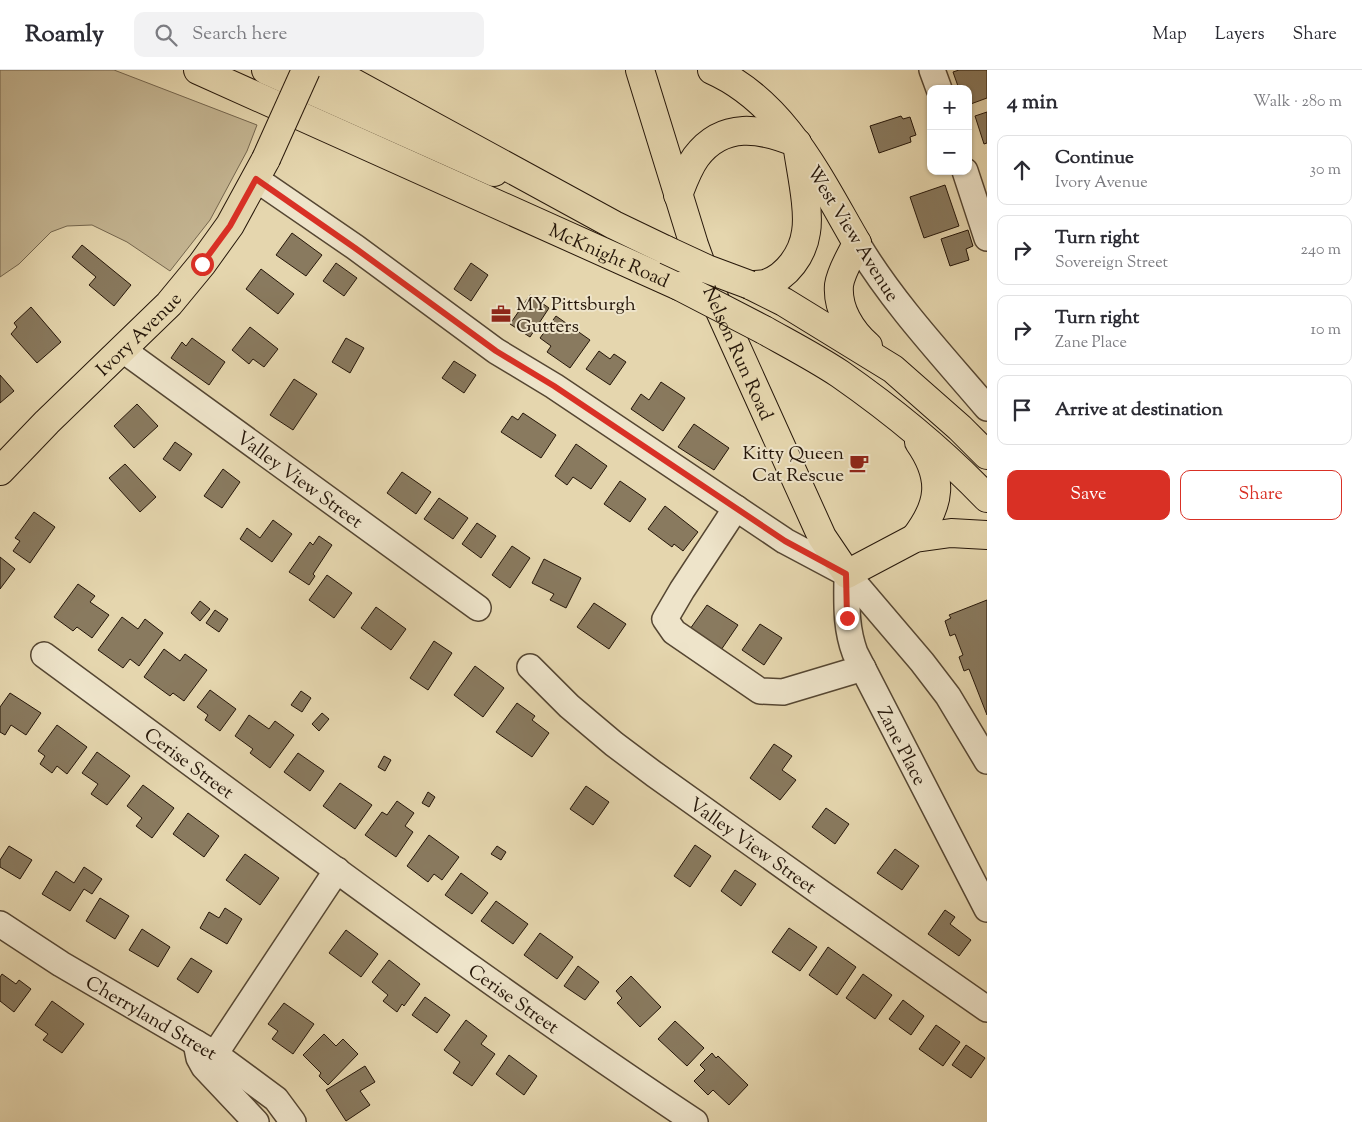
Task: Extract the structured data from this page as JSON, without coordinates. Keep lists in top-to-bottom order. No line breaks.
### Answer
{"streets":{"main road":["West View Avenue","McKnight Road","Ivory Avenue","Nelson Run Road"],"street":["Valley View Street","Zane Place","Cerise Street","Cherryland Street"]},"crossings":[["Ivory Avenue","Valley View Street"],["Nelson Run Road","Zane Place"]],"places":{"office":["MY Pittsburgh Gutters"],"cafe":["Kitty Queen Cat Rescue"]},"page":{"header":"Roamly","search":"Search here","nav":["Map","Layers","Share"],"heading":["4 min","Walk · 280 m"],"map_buttons":["+","−"],"list":[["Continue","Ivory Avenue","30 m"],["Turn right","Sovereign Street","240 m"],["Turn right","Zane Place","10 m"],"Arrive at destination"],"buttons":["Save","Share"]}}
